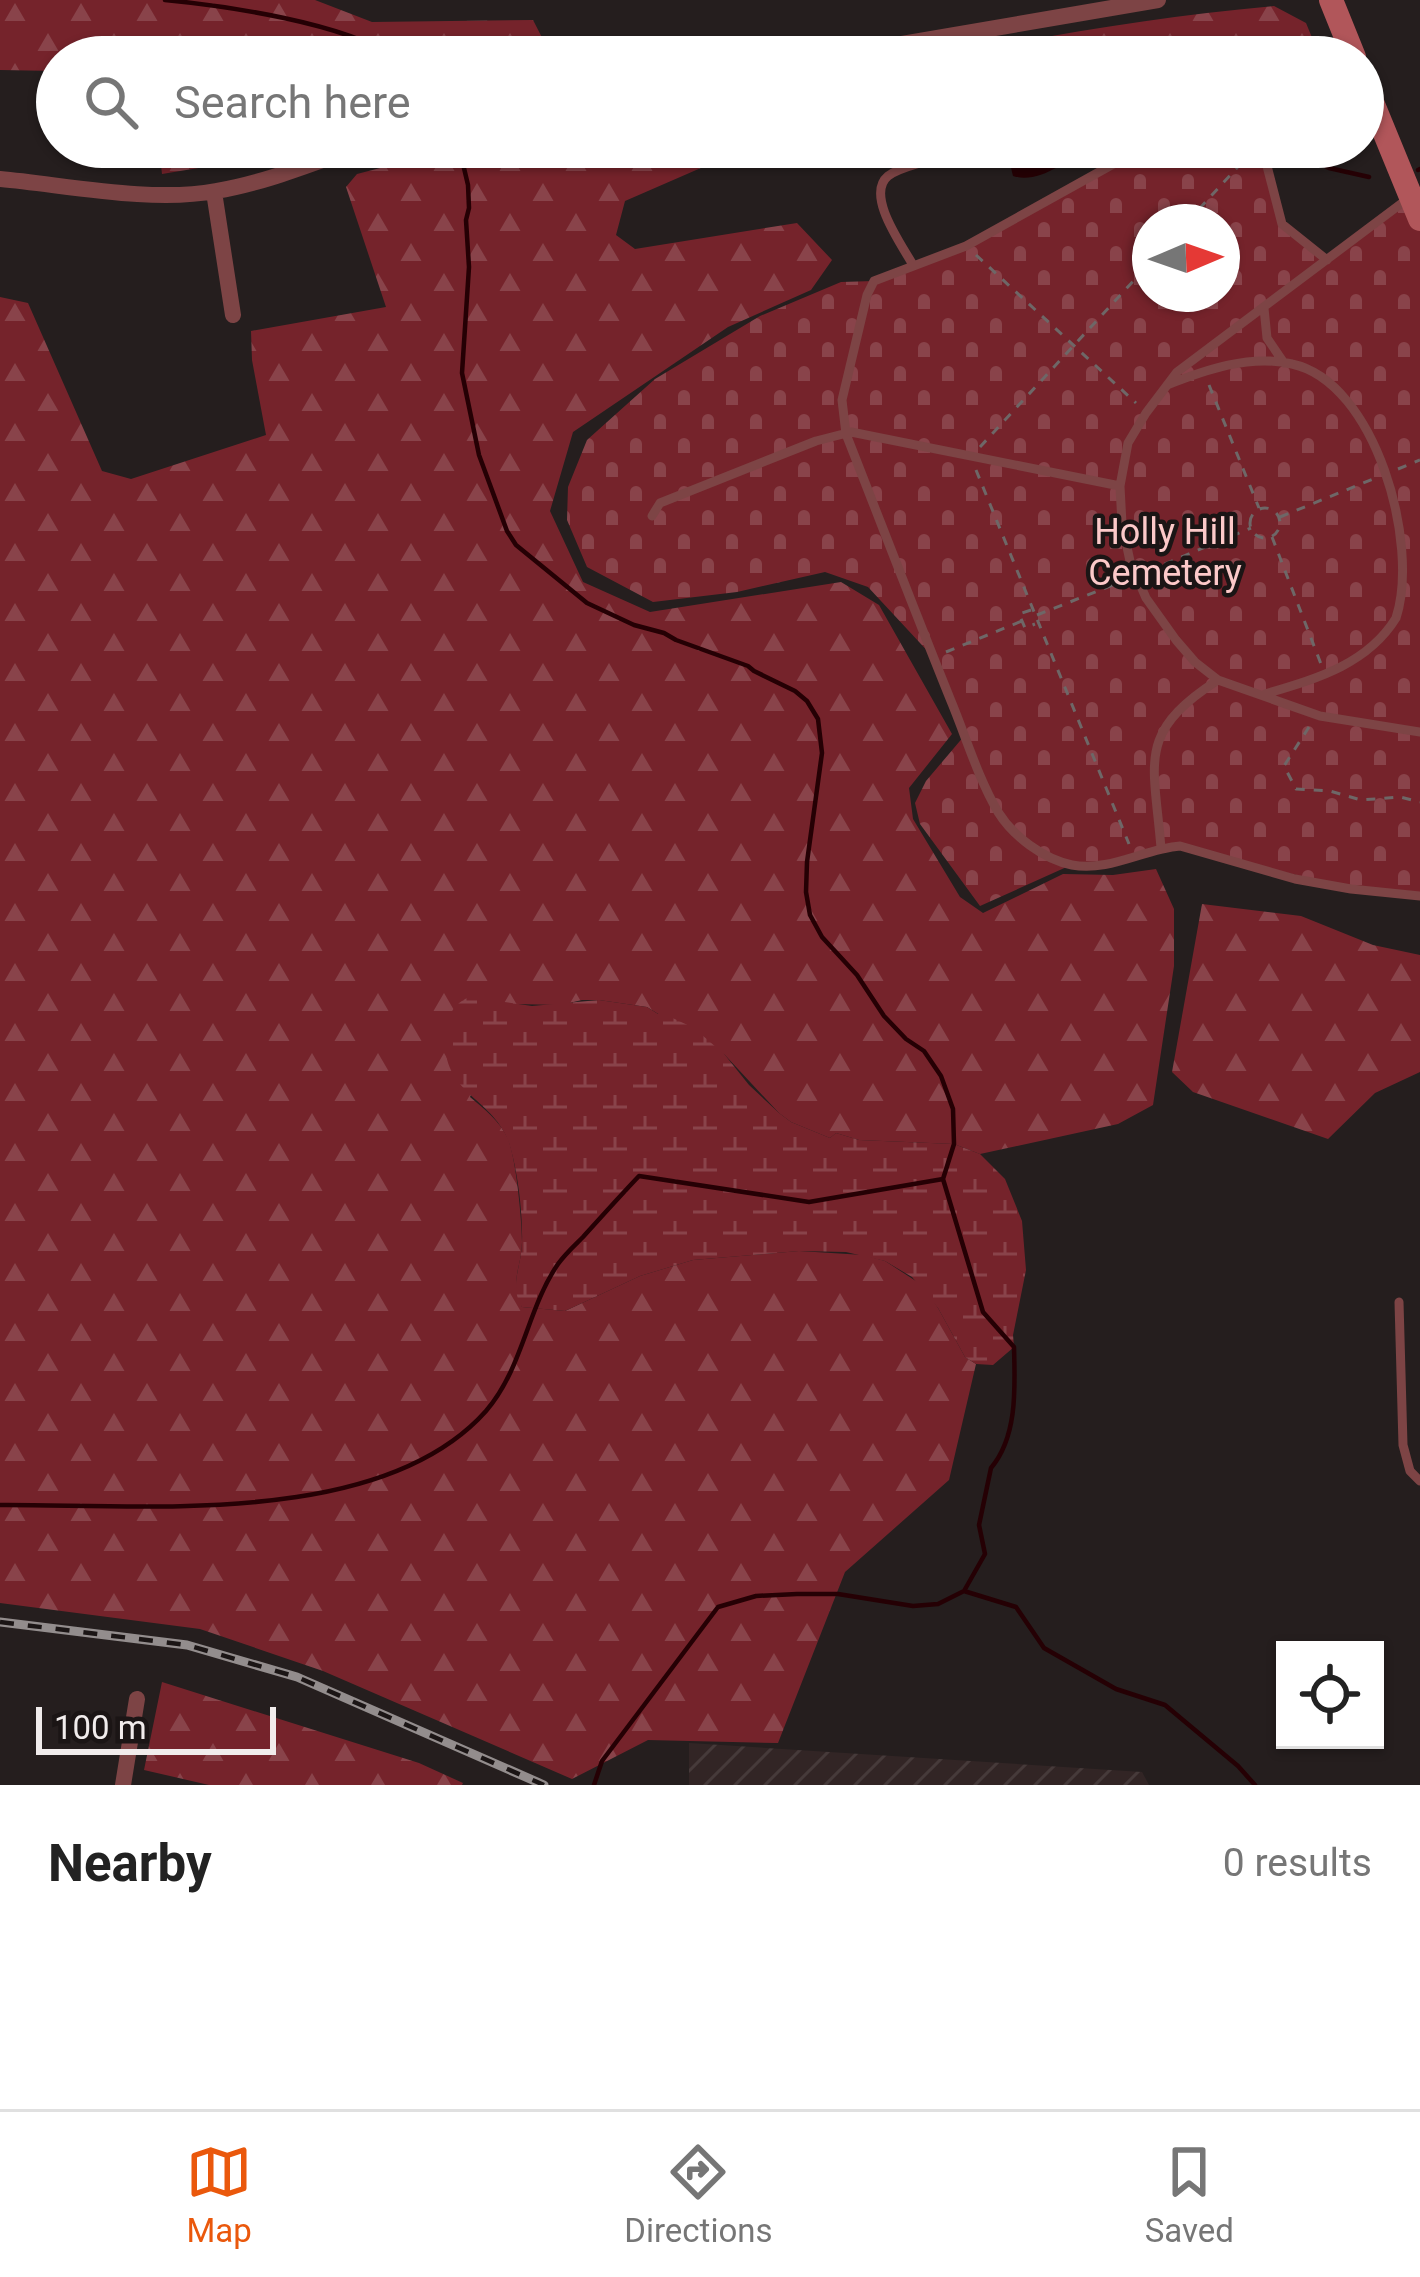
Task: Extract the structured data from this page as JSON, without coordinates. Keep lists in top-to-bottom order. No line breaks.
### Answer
{"parks":["Holly Hill Cemetery"],"scale_bar":"100 m","north":"right","page":{"search":"Search here","scale":"100 m","heading":["Nearby","0 results"],"nav":["Map","Directions","Saved"]}}
